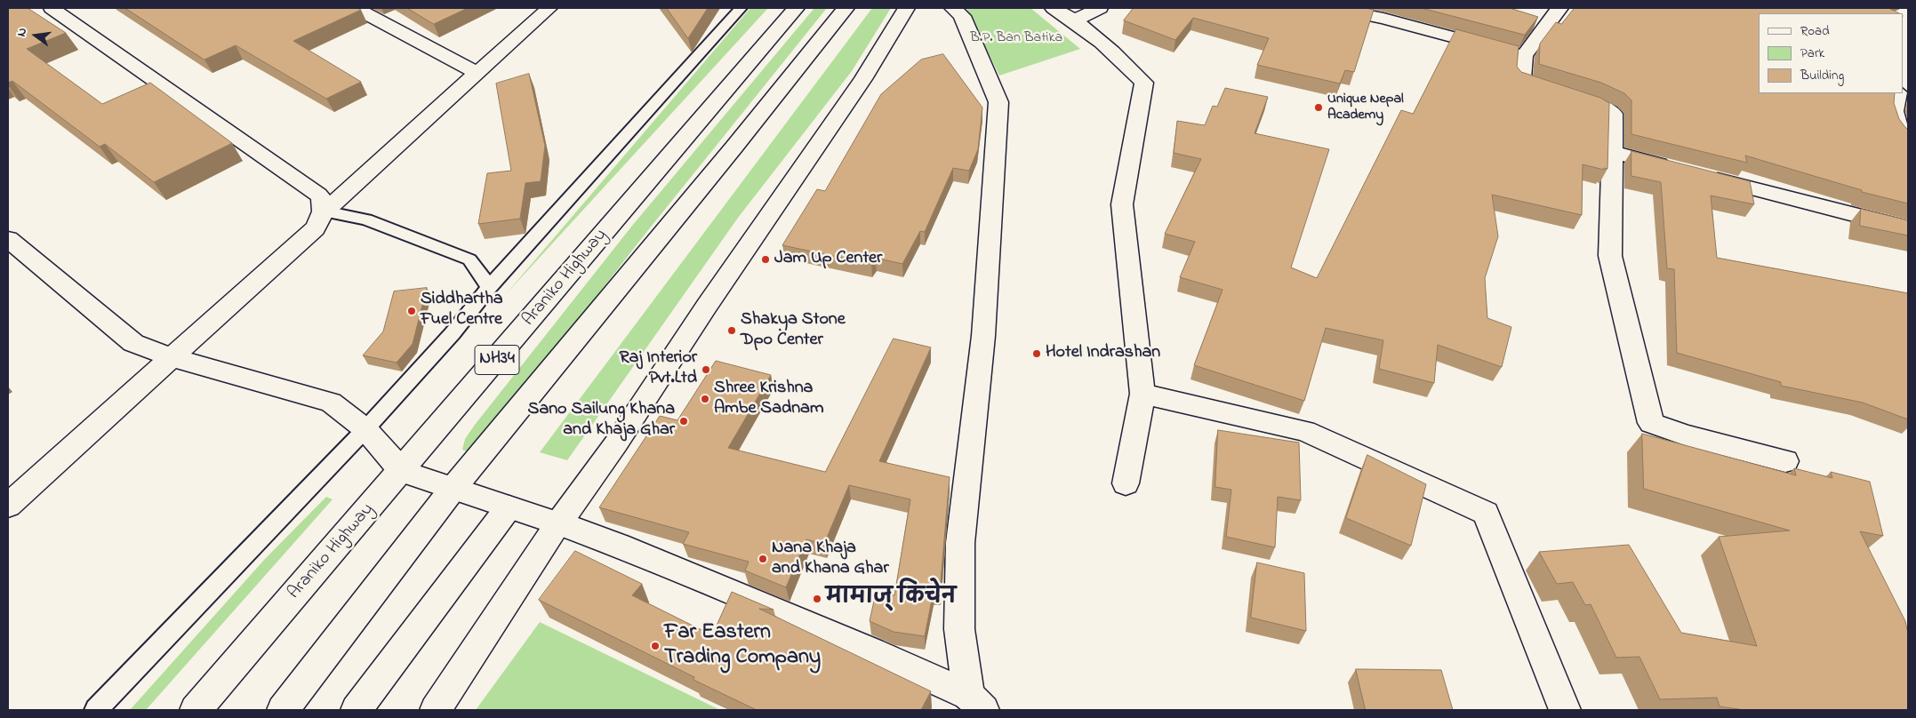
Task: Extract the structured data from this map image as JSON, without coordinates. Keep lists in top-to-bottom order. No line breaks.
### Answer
{"streets":{"main road":["Araniko Highway","NH34"]},"parks":["B.P. Ban Batika"],"places":["Unique Nepal Academy","Jam Up Center","Siddhartha Fuel Centre","Shakya Stone Dpo Center","Hotel Indrashan","Raj Interior Pvt.Ltd","Shree Krishna Ambe Sadnam","Sano Sailung Khana and Khaja Ghar","Nana Khaja and Khana Ghar","मामाज् किचेन","Far Eastern Trading Company"],"legend":["Road","Park","Building"],"north":"left"}
